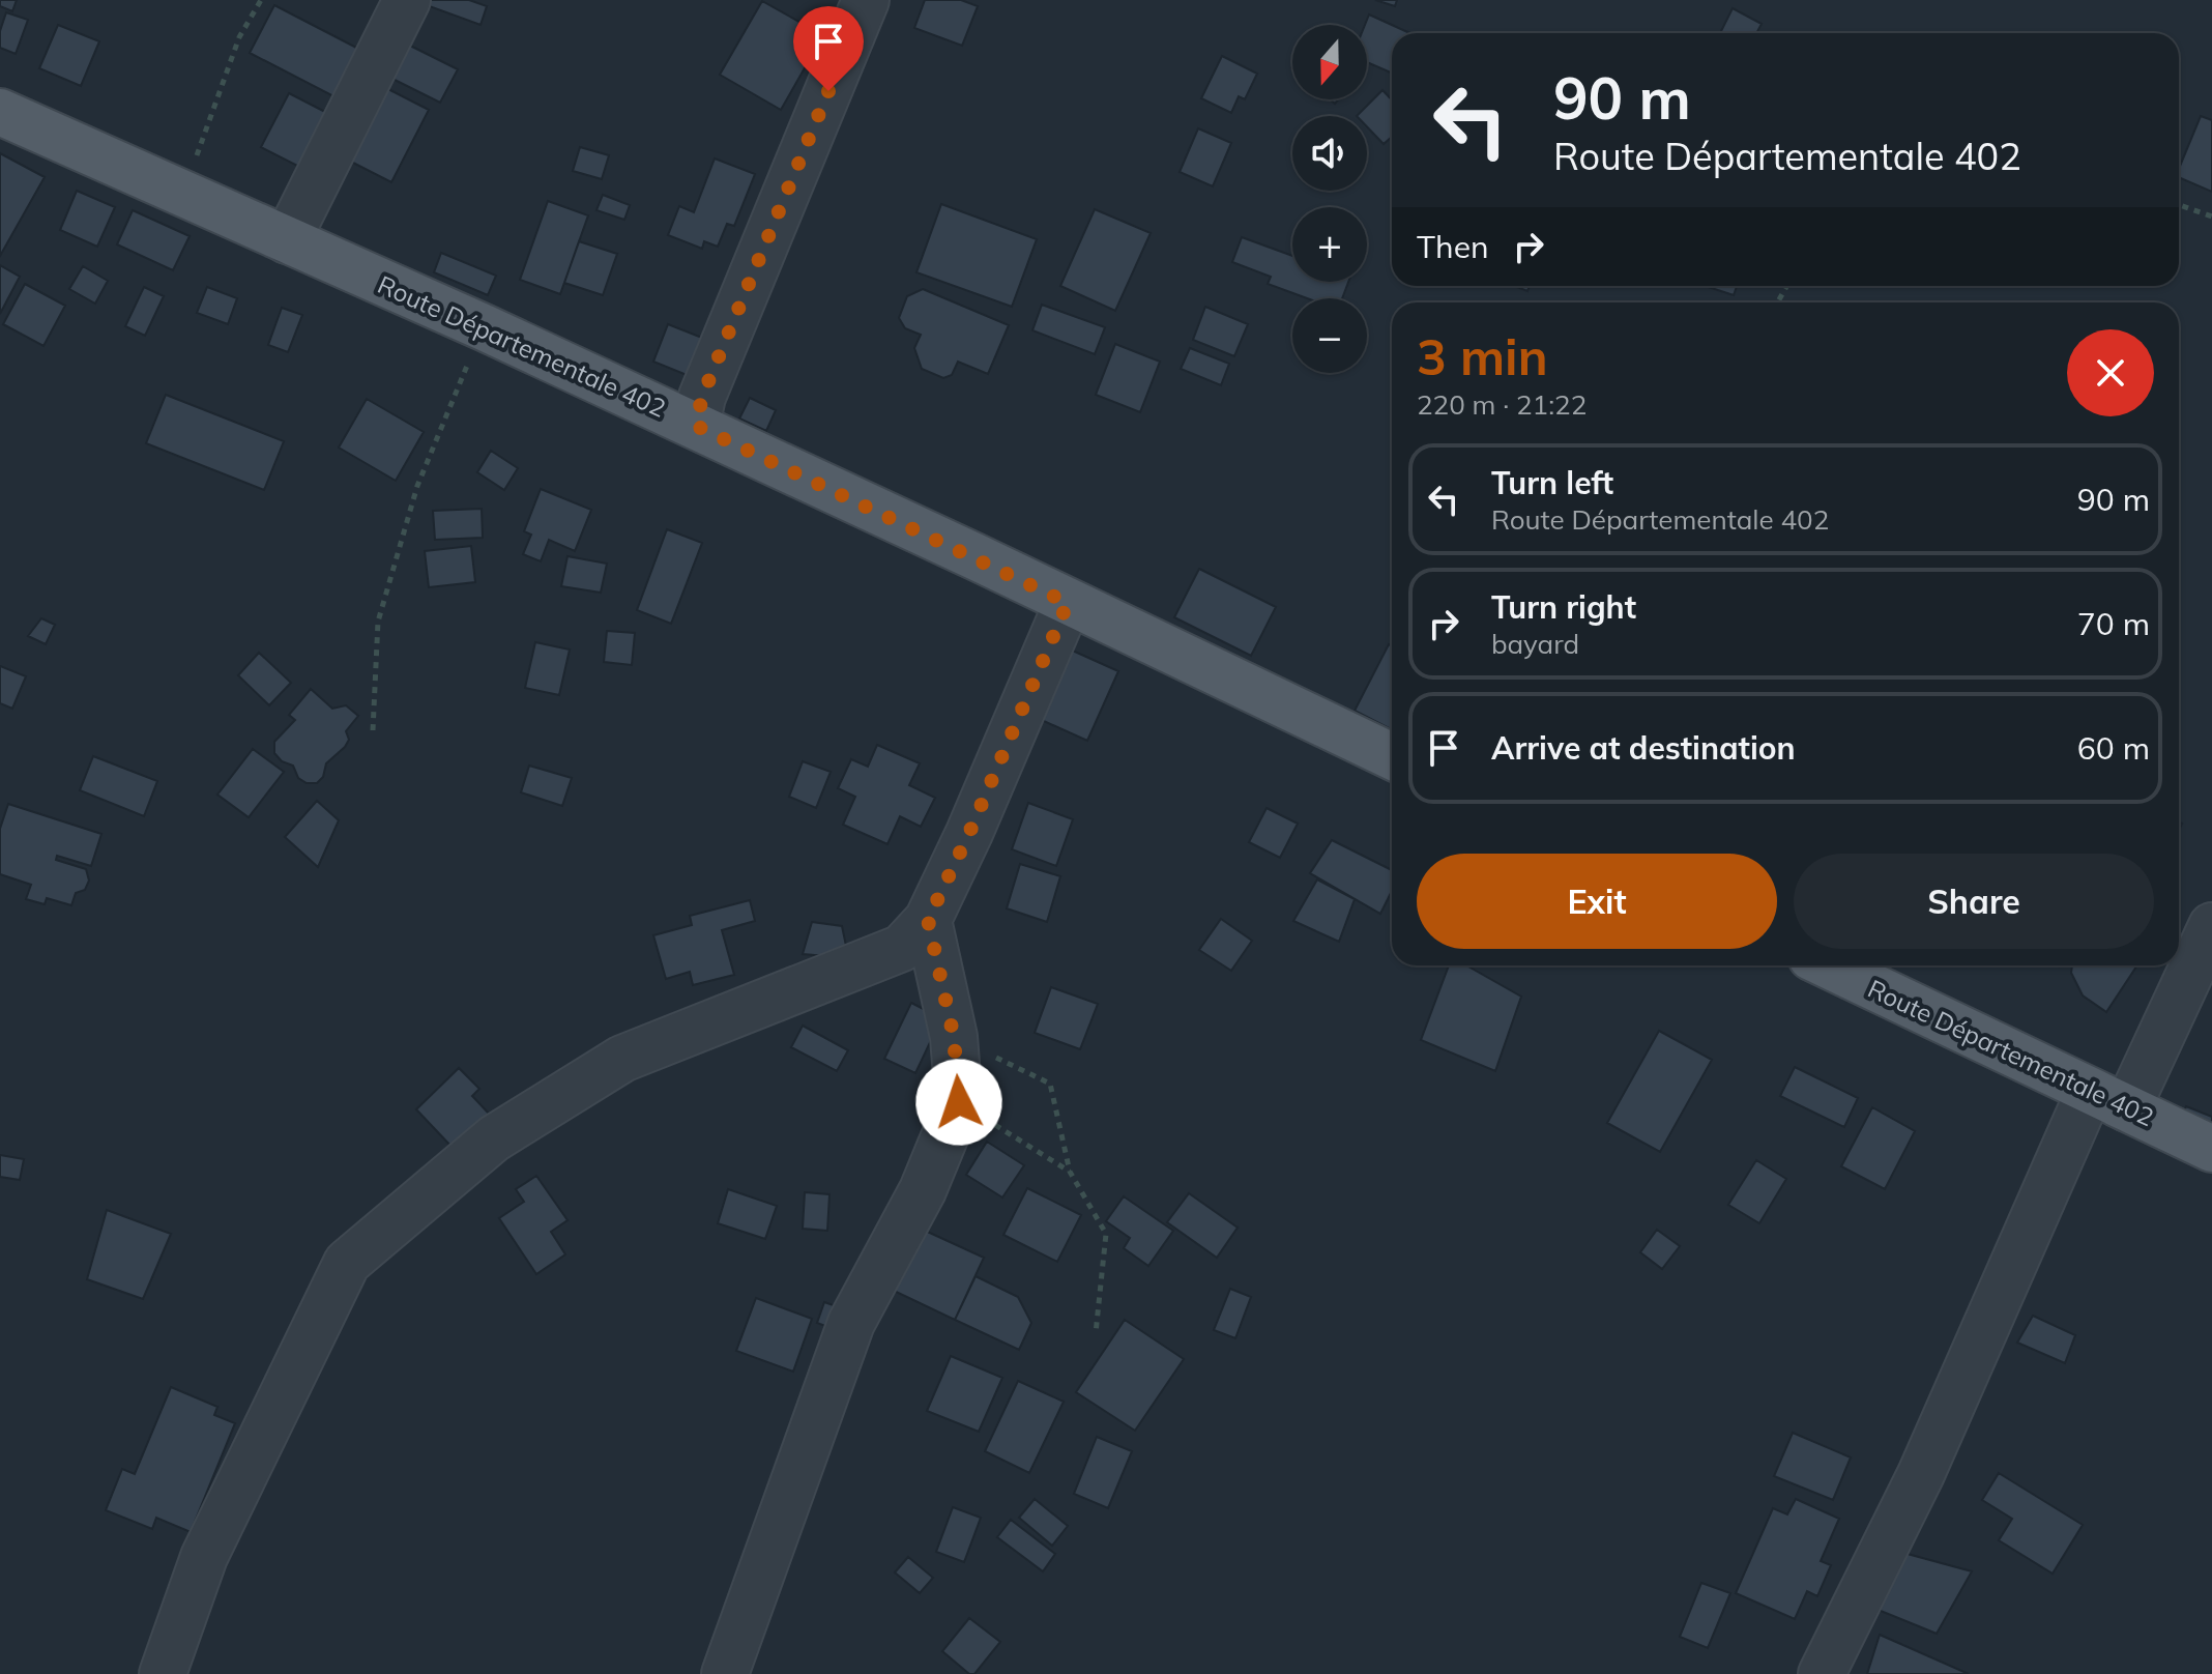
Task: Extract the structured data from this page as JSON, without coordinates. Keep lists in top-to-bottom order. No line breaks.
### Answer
{"streets":{"main road":["Route Départementale 402"]},"north":"bottom","page":{"map_buttons":["+","−"],"turn":["90 m","Route Départementale 402"],"then":"Then","heading":["3 min","220 m · 21:22"],"list":[{"name":"Turn left","note":"Route Départementale 402","value":"90 m"},{"name":"Turn right","note":"bayard","value":"70 m"},{"name":"Arrive at destination","value":"60 m"}],"buttons":["Exit","Share"]}}
